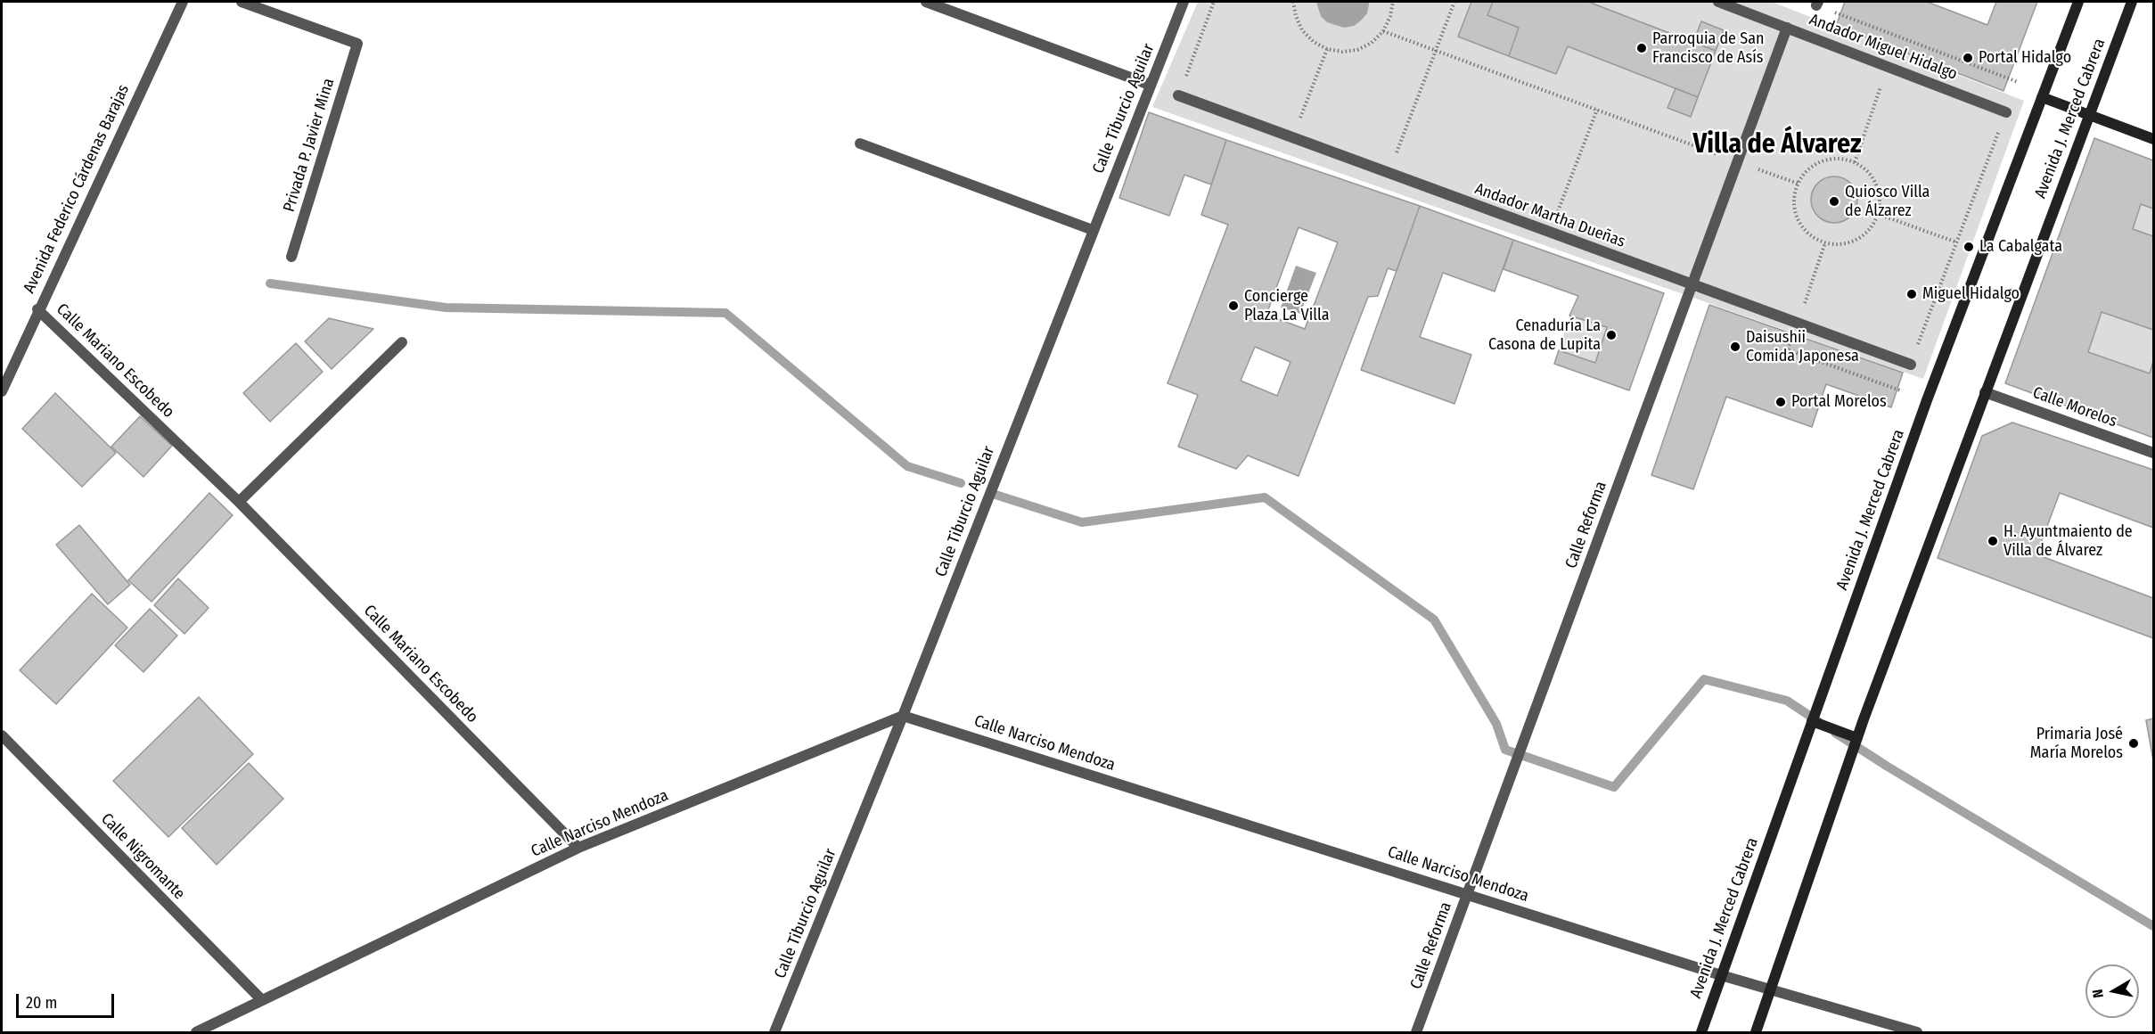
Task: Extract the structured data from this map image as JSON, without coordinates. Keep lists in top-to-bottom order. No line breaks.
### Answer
{"streets":{"main road":["Avenida J. Merced Cabrera"],"street":["Andador Miguel Hidalgo","Calle Tiburcio Aguilar","Privada P. Javier Mina","Avenida Federico Cárdenas Barajas","Andador Martha Dueñas","Calle Mariano Escobedo","Calle Morelos","Calle Reforma","Calle Narciso Mendoza","Calle Nigromante"]},"crossings":[["Andador Miguel Hidalgo","Calle Reforma"],["Calle Tiburcio Aguilar","Calle Narciso Mendoza"],["Avenida J. Merced Cabrera","Calle Morelos"],["Avenida J. Merced Cabrera","Calle Narciso Mendoza"],["Avenida Federico Cárdenas Barajas","Calle Mariano Escobedo"],["Andador Martha Dueñas","Calle Reforma"],["Calle Mariano Escobedo","Calle Narciso Mendoza"],["Calle Reforma","Calle Narciso Mendoza"],["Calle Narciso Mendoza","Calle Nigromante"]],"districts":["Villa de Álvarez"],"places":["Parroquia de San Francisco de Asís","Portal Hidalgo","Quiosco Villa de Álzarez","La Cabalgata","Miguel Hidalgo","Concierge Plaza La Villa","Cenaduría La Casona de Lupita","Daisushii Comida Japonesa","Portal Morelos","H. Ayuntmaiento de Villa de Álvarez","Primaria José María Morelos"],"scale_bar":"20 m","north":"left"}
